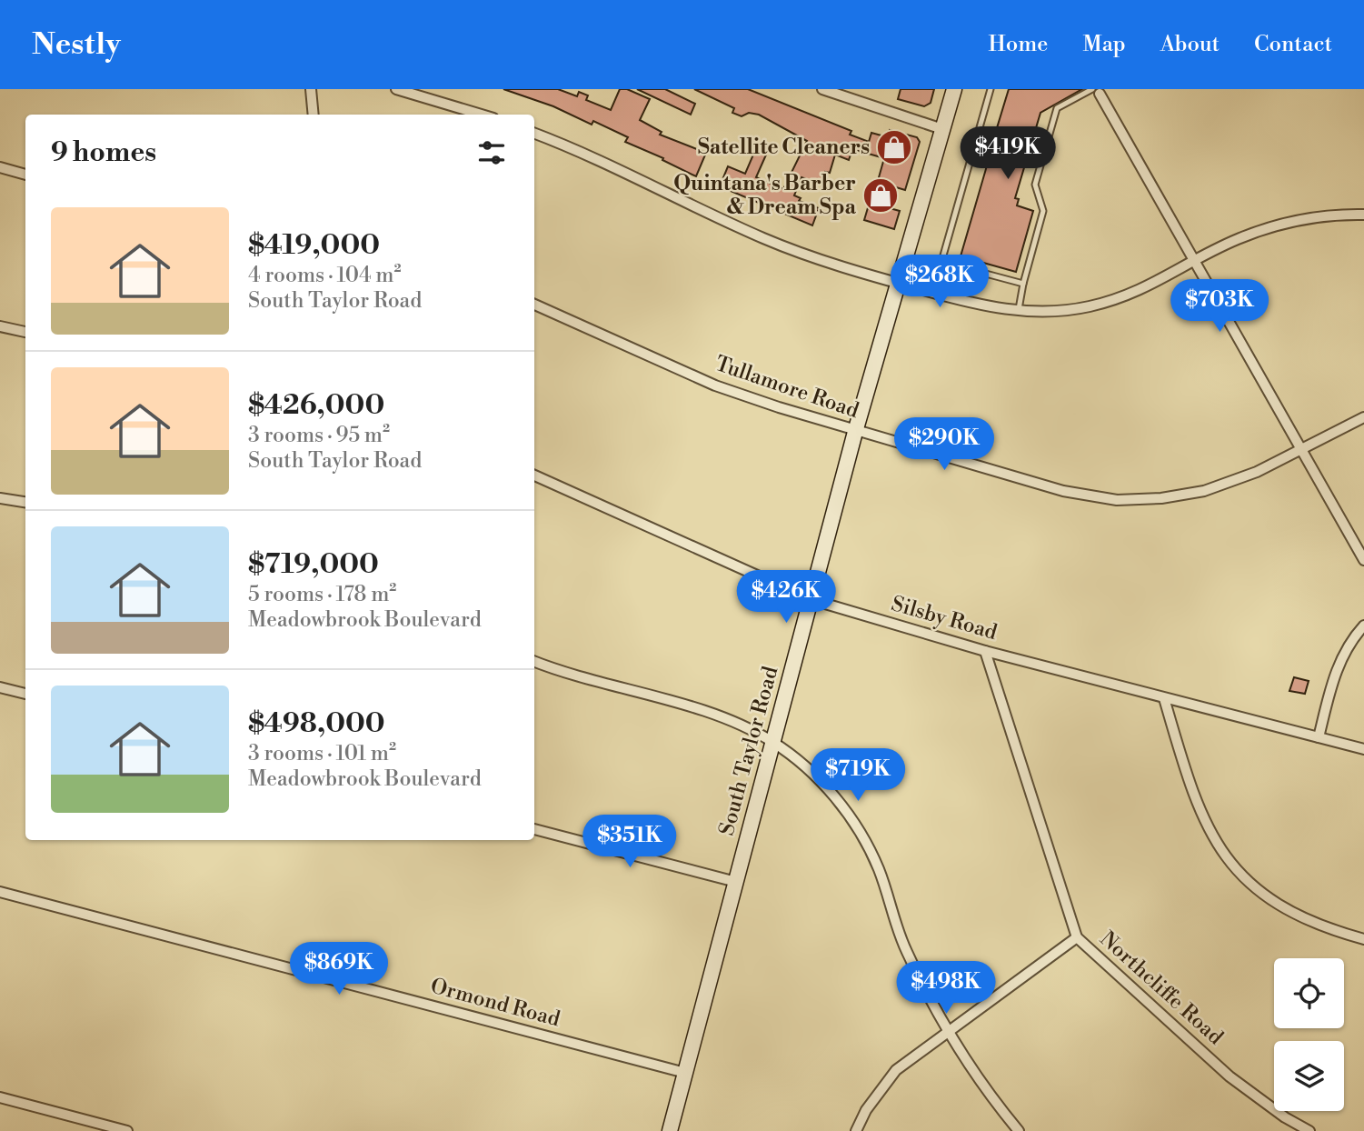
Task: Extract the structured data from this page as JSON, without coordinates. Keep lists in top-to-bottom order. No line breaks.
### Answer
{"streets":{"main road":["South Taylor Road"],"street":["Tullamore Road","Silsby Road","Northcliffe Road","Ormond Road"]},"crossings":[["Tullamore Road","South Taylor Road"],["Silsby Road","South Taylor Road"],["Silsby Road","Northcliffe Road"],["South Taylor Road","Ormond Road"]],"places":{"shop":["Satellite Cleaners","Quintana's Barber & Dream Spa"]},"page":{"header":"Nestly","nav":["Home","Map","About","Contact"],"heading":"9 homes","price":["$419K","$268K","$703K","$290K","$426K","$719K","$351K","$869K","$498K"],"list":[{"name":"$419,000","note":"4 rooms · 104 m² · South Taylor Road"},{"name":"$426,000","note":"3 rooms · 95 m² · South Taylor Road"},{"name":"$719,000","note":"5 rooms · 178 m² · Meadowbrook Boulevard"},{"name":"$498,000","note":"3 rooms · 101 m² · Meadowbrook Boulevard"}]}}
